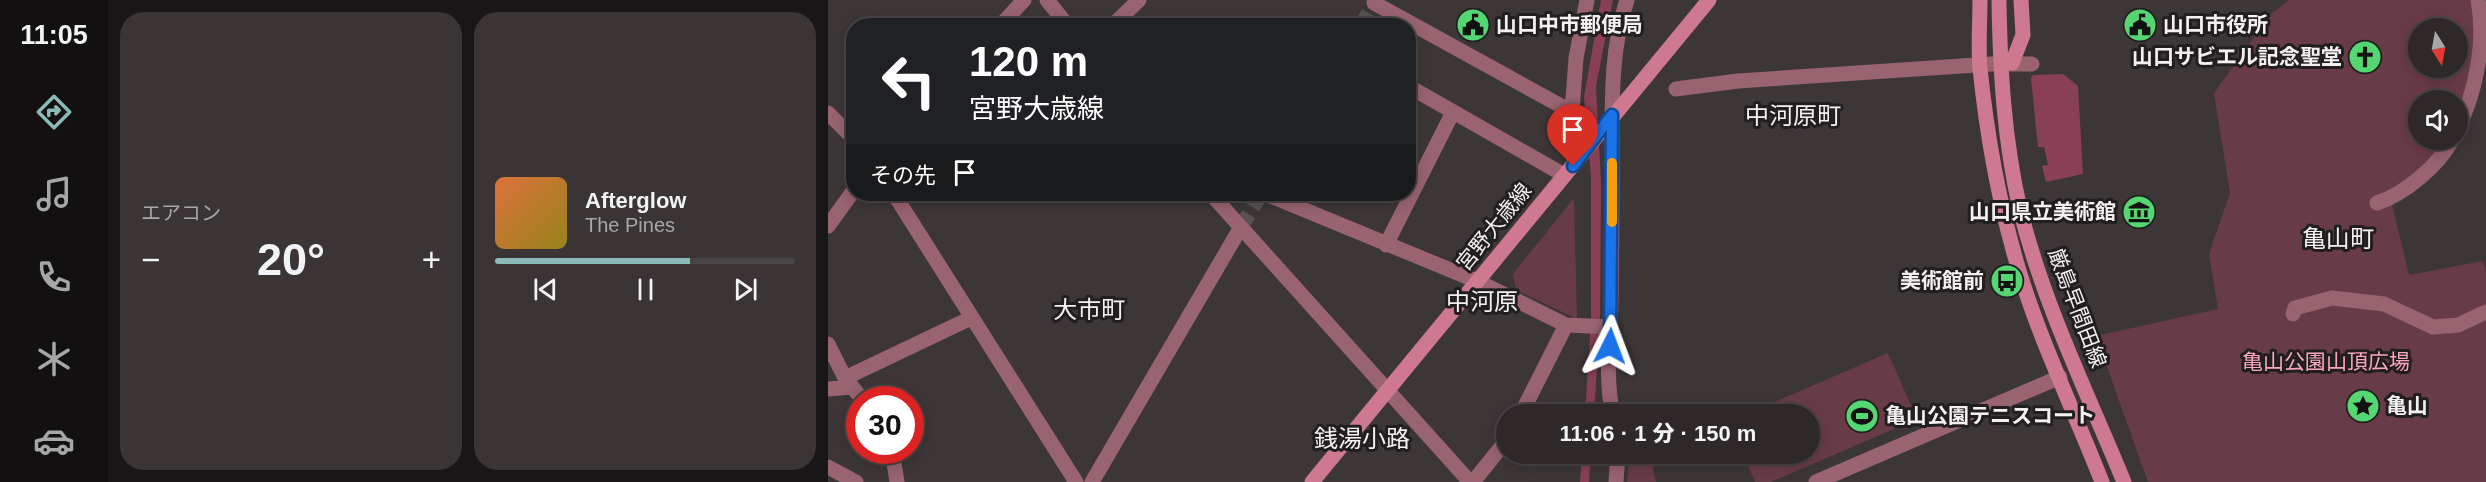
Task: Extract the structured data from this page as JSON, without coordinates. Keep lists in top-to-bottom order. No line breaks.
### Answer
{"streets":{"main road":["宮野大歳線","厳島早間田線"]},"districts":["中河原町","亀山町","中河原","大市町","銭湯小路"],"parks":["亀山公園山頂広場"],"places":{"public building":["山口中市郵便局","山口市役所"],"church":["山口サビエル記念聖堂"],"museum":["山口県立美術館"],"bus stop":["美術館前"],"place":["亀山"],"sports":["亀山公園テニスコート"]},"north":"bottom","page":{"tabs":"11:05","tile":"エアコン","turn":["120 m","宮野大歳線"],"then":"その先","song":["Afterglow","The Pines"],"heat":["−","20°","+"],"limit":"30","trip":"11:06 · 1 分 · 150 m"}}
